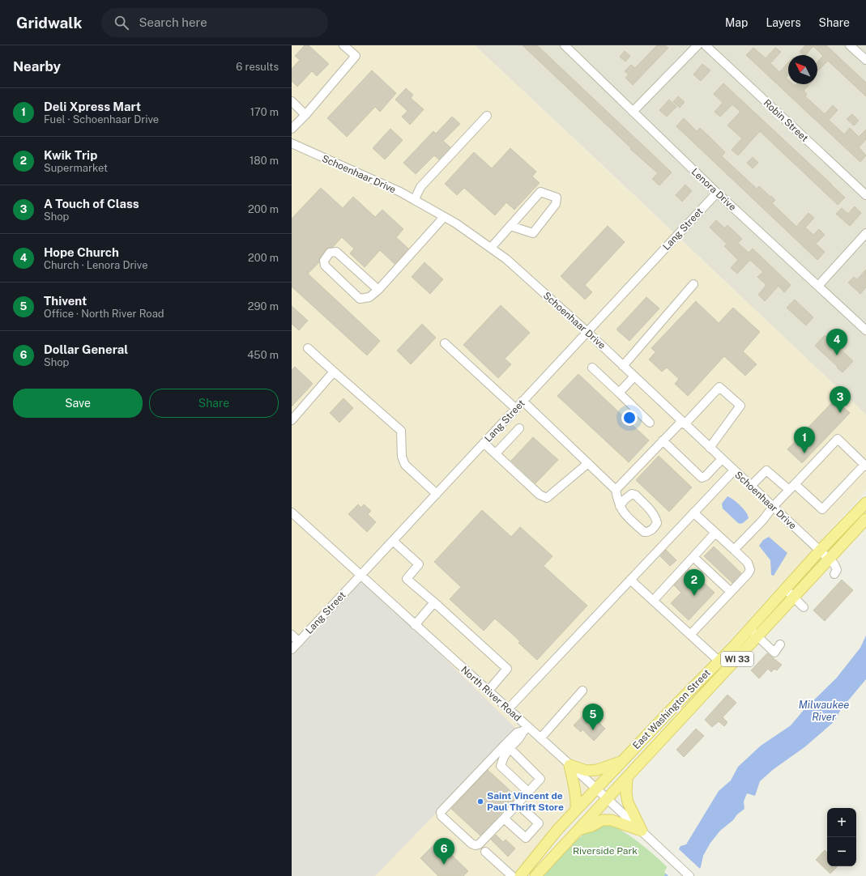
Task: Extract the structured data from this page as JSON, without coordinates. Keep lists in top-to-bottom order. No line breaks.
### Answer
{"streets":{"main road":["WI 33","East Washington Street"],"street":["Robin Street","Schoenhaar Drive","Lenora Drive","Lang Street","North River Road"]},"crossings":[["Schoenhaar Drive","Lang Street"],["Schoenhaar Drive","East Washington Street"],["Lenora Drive","Lang Street"],["Lang Street","North River Road"],["North River Road","East Washington Street"]],"water":["Milwaukee River"],"parks":["Riverside Park"],"places":["Saint Vincent de Paul Thrift Store"],"north":"top left","page":{"header":"Gridwalk","search":"Search here","nav":["Map","Layers","Share"],"heading":["Nearby","6 results"],"list":[{"mark":"1","name":"Deli Xpress Mart","note":"Fuel · Schoenhaar Drive","value":"170 m"},{"mark":"2","name":"Kwik Trip","note":"Supermarket","value":"180 m"},{"mark":"3","name":"A Touch of Class","note":"Shop","value":"200 m"},{"mark":"4","name":"Hope Church","note":"Church · Lenora Drive","value":"200 m"},{"mark":"5","name":"Thivent","note":"Office · North River Road","value":"290 m"},{"mark":"6","name":"Dollar General","note":"Shop","value":"450 m"}],"pins":["4","3","1","2","5","6"],"buttons":["Save","Share"],"map_buttons":["+","−"]}}
